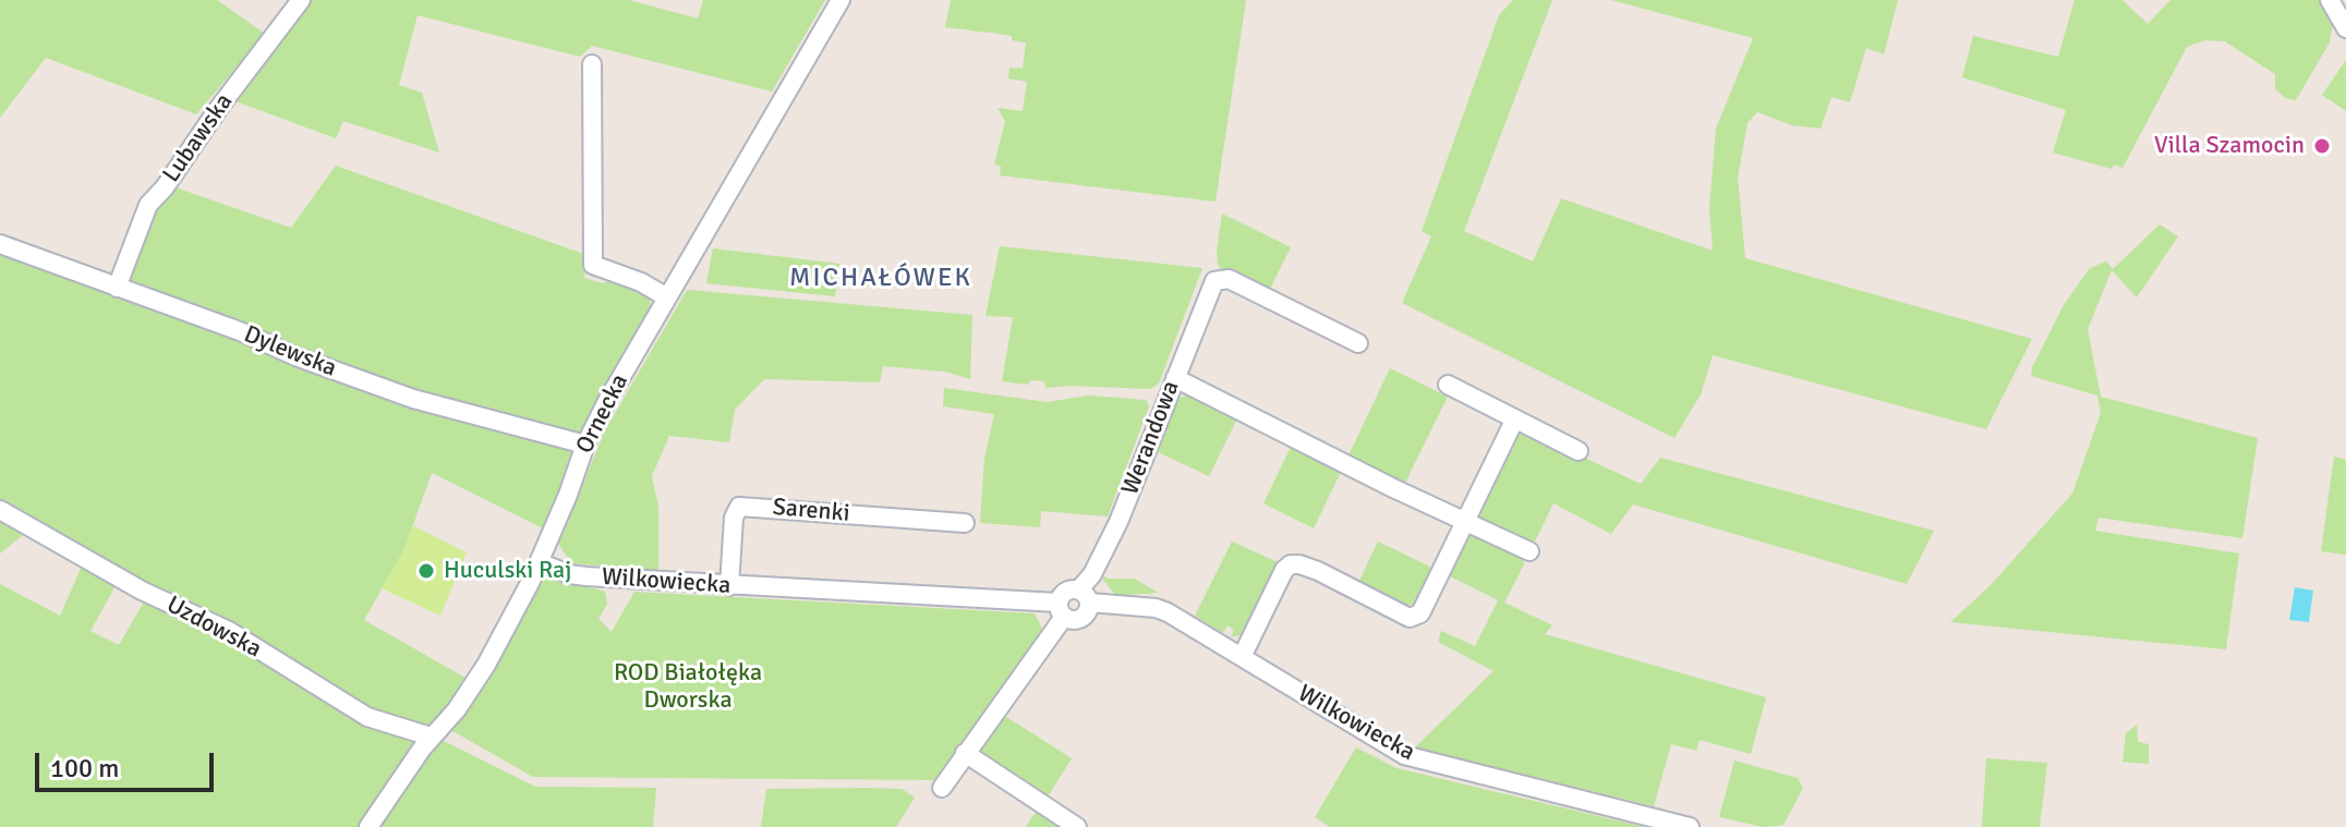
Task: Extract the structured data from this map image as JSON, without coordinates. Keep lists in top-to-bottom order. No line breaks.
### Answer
{"streets":{"street":["Lubawska","Dylewska","Ornecka","Werandowa","Sarenki","Wilkowiecka","Uzdowska"]},"crossings":[["Lubawska","Dylewska"],["Dylewska","Ornecka"],["Ornecka","Wilkowiecka"],["Ornecka","Uzdowska"],["Werandowa","Wilkowiecka"],["Sarenki","Wilkowiecka"]],"districts":["MICHAŁÓWEK"],"parks":["ROD Białołęka Dworska"],"places":["Villa Szamocin","Huculski Raj"],"scale_bar":"100 m"}
